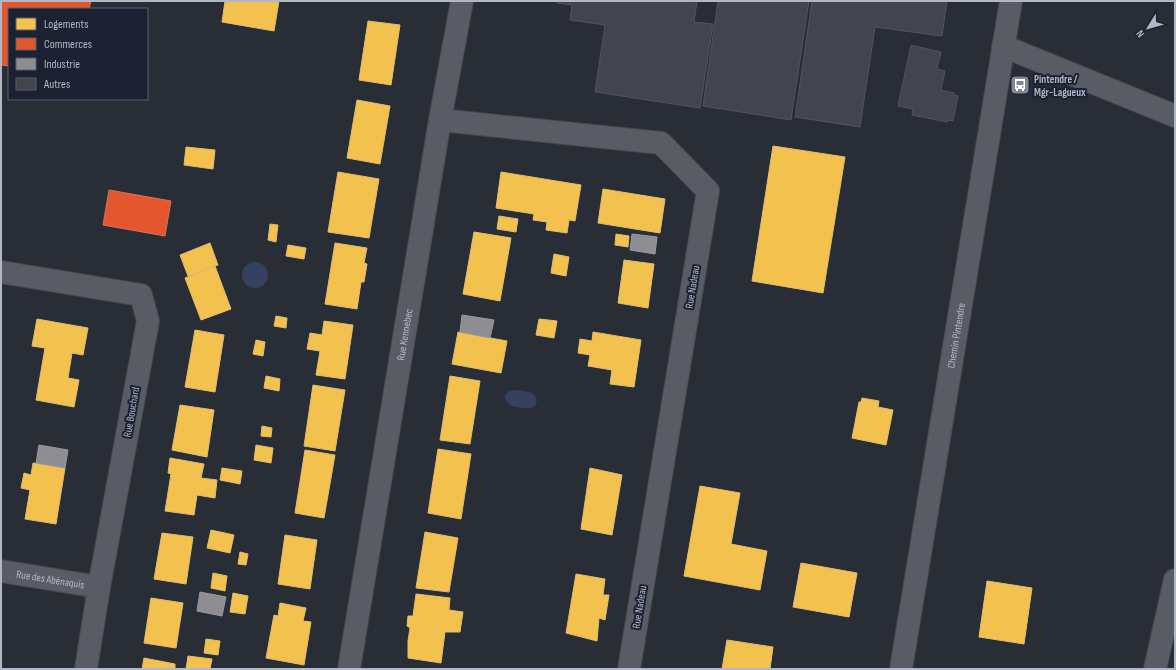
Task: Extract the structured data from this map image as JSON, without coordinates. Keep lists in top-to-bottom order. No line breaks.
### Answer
{"streets":{"street":["Rue Nadeau","Rue Kennebec","Chemin Pintendre","Rue Bouchard","Rue des Abénaquis"]},"crossings":[["Rue Nadeau","Rue Kennebec"],["Rue Bouchard","Rue des Abénaquis"]],"places":{"bus stop":["Pintendre / Mgr-Lagueux"]},"legend":["Logements","Commerces","Industrie","Autres"],"north":"bottom left"}
